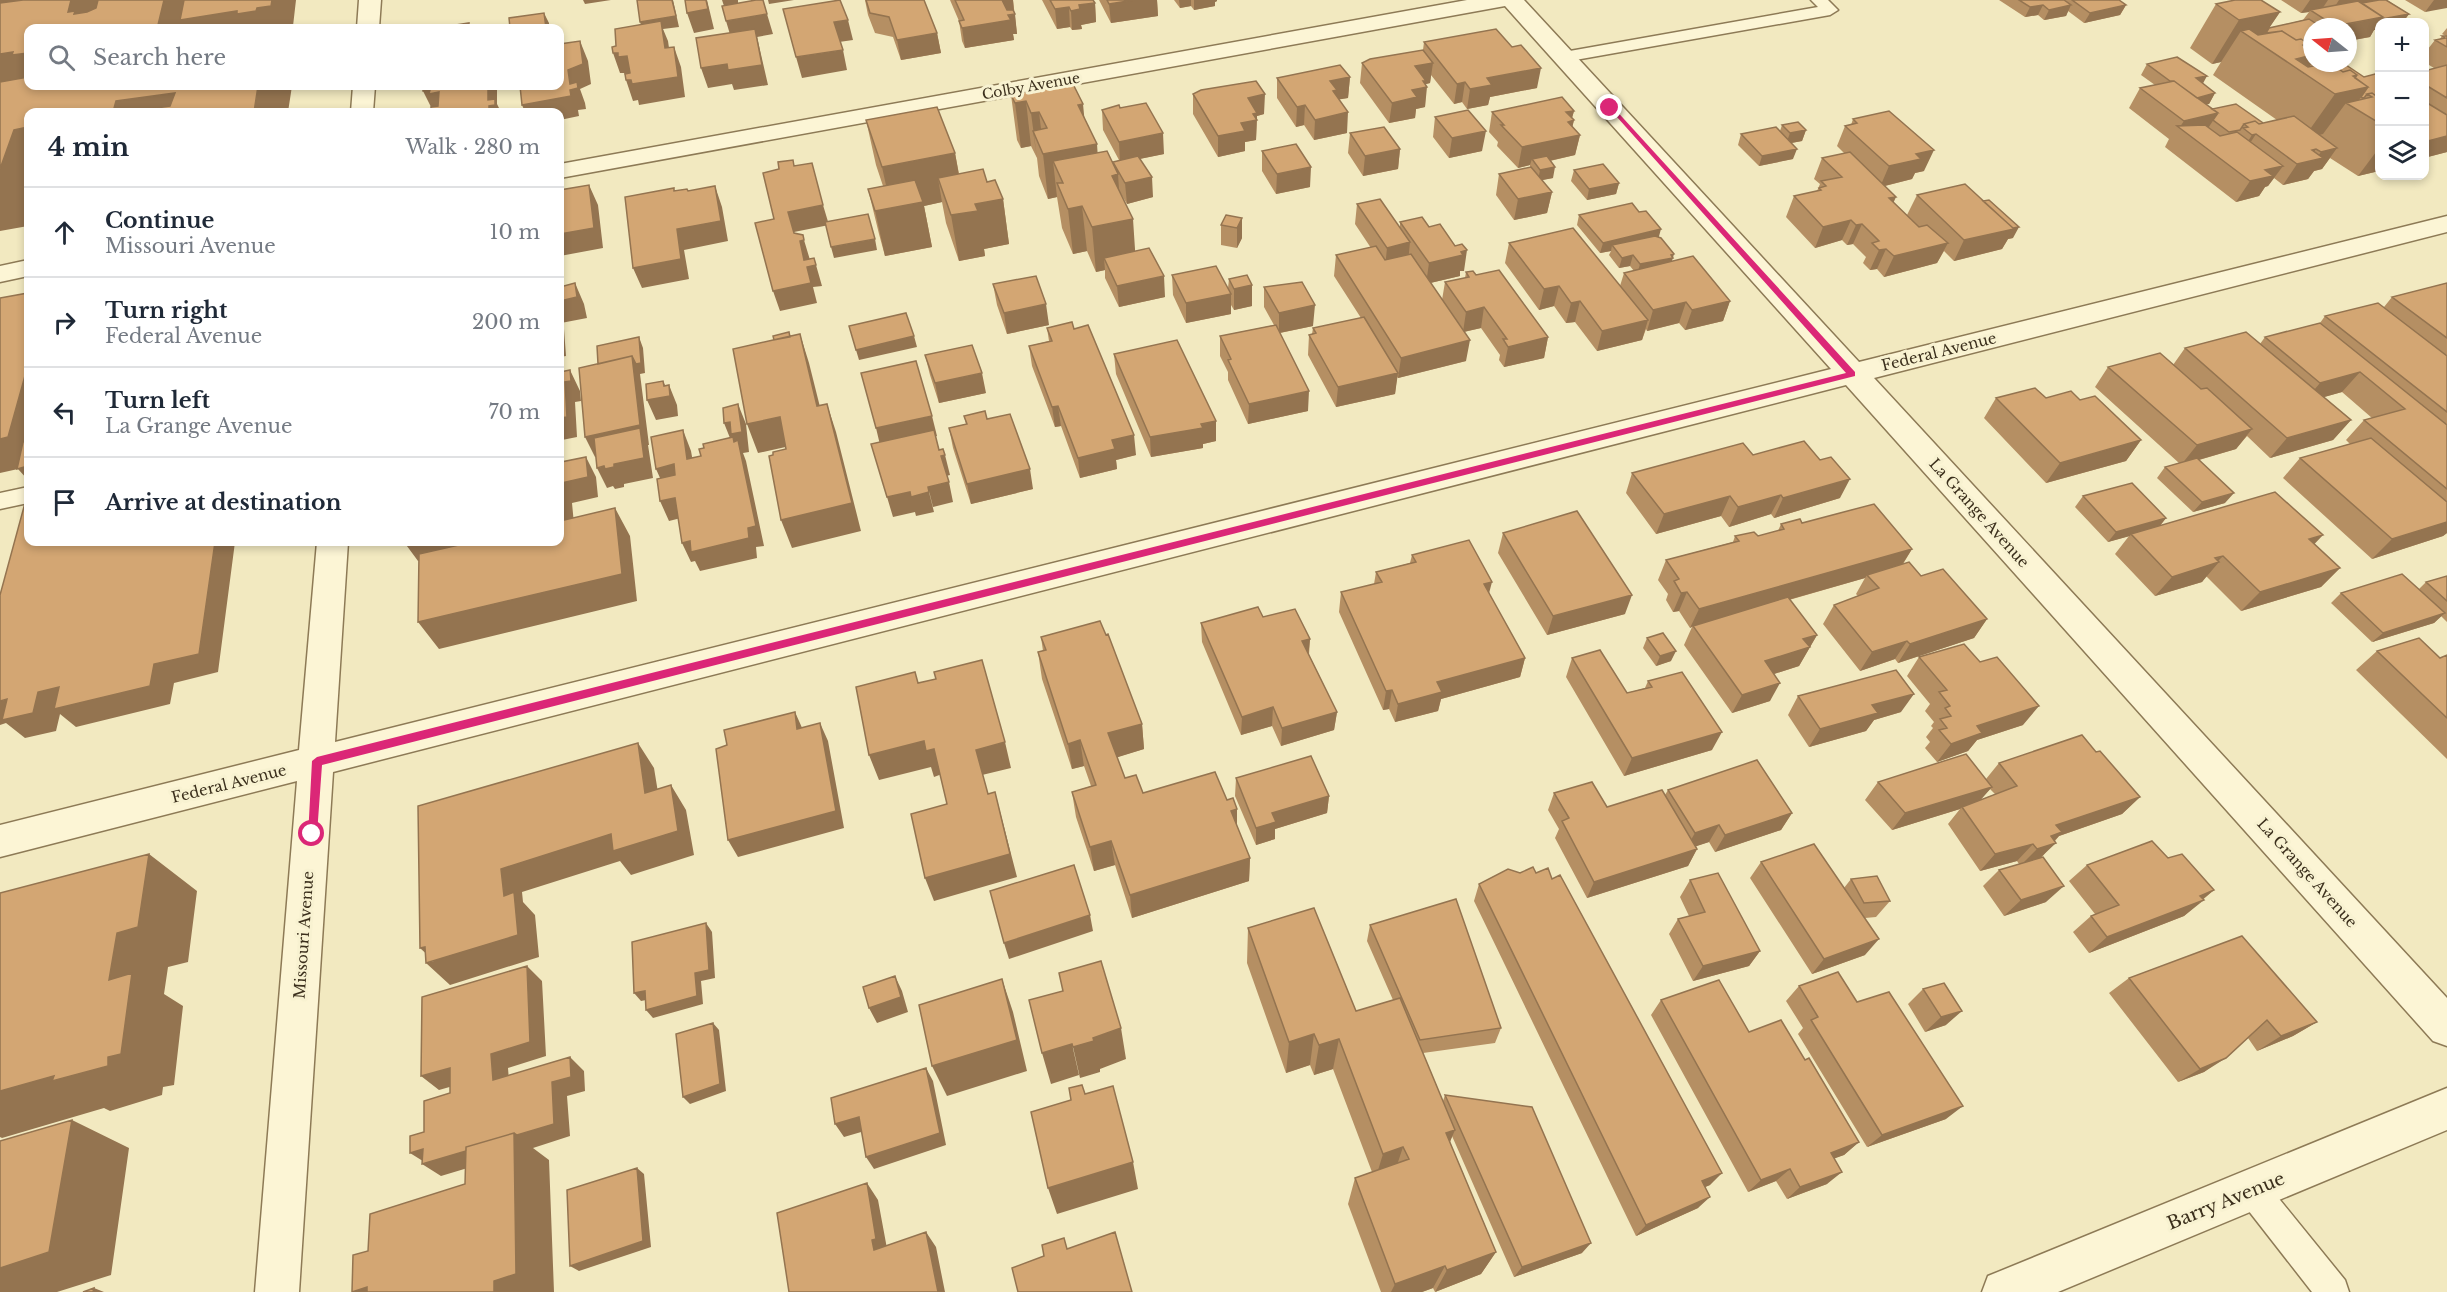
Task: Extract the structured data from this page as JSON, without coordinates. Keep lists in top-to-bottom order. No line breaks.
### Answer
{"streets":{"street":["Colby Avenue","Federal Avenue","La Grange Avenue","Missouri Avenue","Barry Avenue"]},"crossings":[["Federal Avenue","La Grange Avenue"],["Federal Avenue","Missouri Avenue"]],"north":"left","page":{"map_buttons":["+","−"],"search":"Search here","heading":["4 min","Walk · 280 m"],"list":[["Continue","Missouri Avenue","10 m"],["Turn right","Federal Avenue","200 m"],["Turn left","La Grange Avenue","70 m"],"Arrive at destination"]}}
